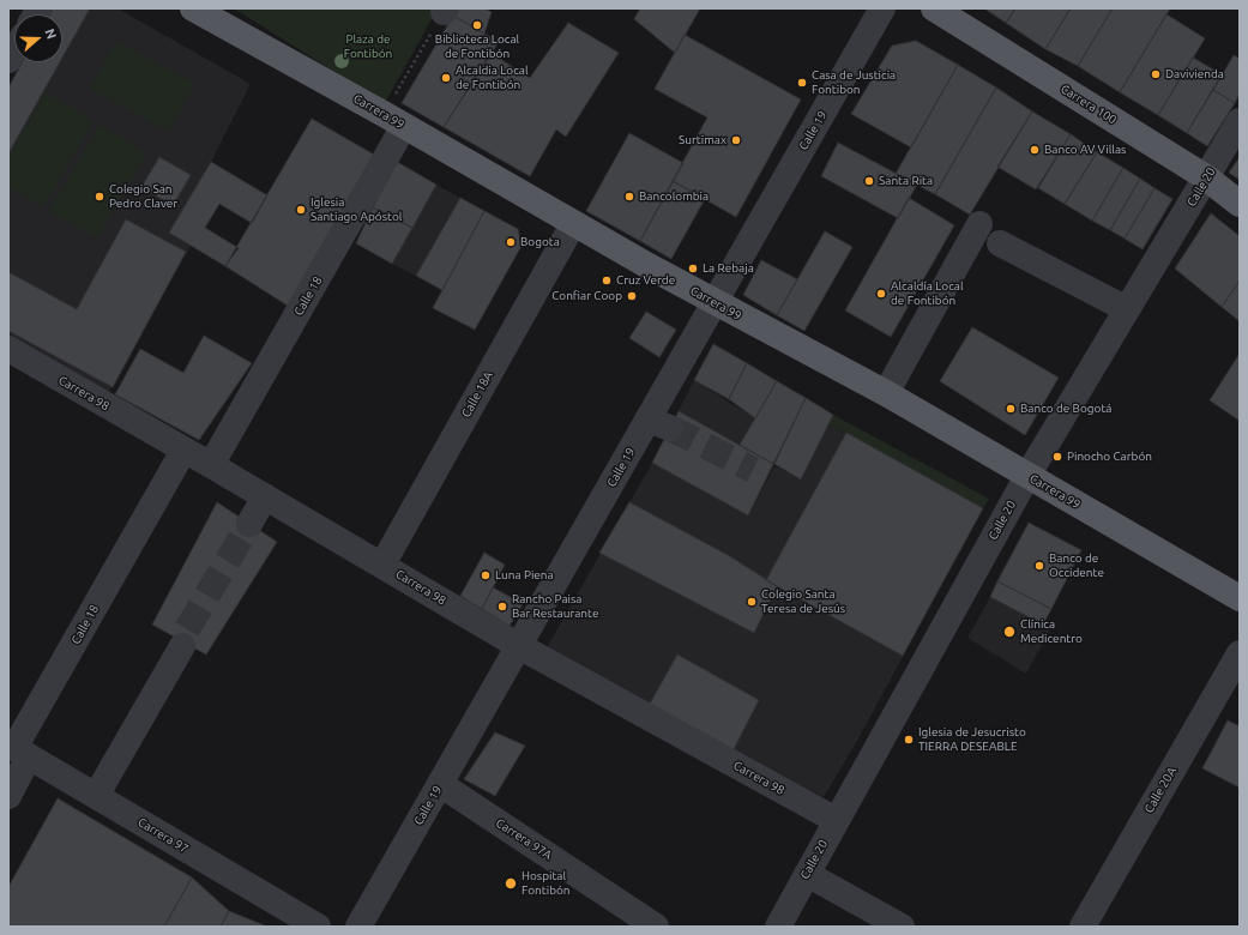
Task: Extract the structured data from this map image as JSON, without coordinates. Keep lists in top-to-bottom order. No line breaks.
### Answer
{"streets":{"main road":["Carrera 100","Carrera 99"],"street":["Calle 19","Calle 20","Calle 18","Carrera 98","Calle 18A","Calle 20A","Carrera 97","Carrera 97A"]},"crossings":[["Carrera 100","Calle 20"],["Carrera 99","Calle 19"],["Carrera 99","Calle 20"],["Carrera 99","Calle 18"],["Carrera 99","Calle 18A"],["Calle 19","Carrera 98"],["Calle 19","Carrera 97A"],["Calle 20","Carrera 98"],["Calle 18","Carrera 98"],["Calle 18","Carrera 97"],["Carrera 98","Calle 18A"]],"parks":["Plaza de Fontibón"],"places":["Biblioteca Local de Fontibón","Davivienda","Alcaldia Local de Fontibón","Casa de Justicia Fontibon","Surtimax","Banco AV Villas","Santa Rita","Colegio San Pedro Claver","Bancolombia","Iglesia Santiago Apóstol","Bogota","La Rebaja","Cruz Verde","Alcaldía Local de Fontibón","Confiar Coop","Banco de Bogotá","Pinocho Carbón","Banco de Occidente","Luna Piena","Colegio Santa Teresa de Jesús","Rancho Paisa Bar Restaurante","Clínica Medicentro","Iglesia de Jesucristo TIERRA DESEABLE","Hospital Fontibón"],"north":"right"}
